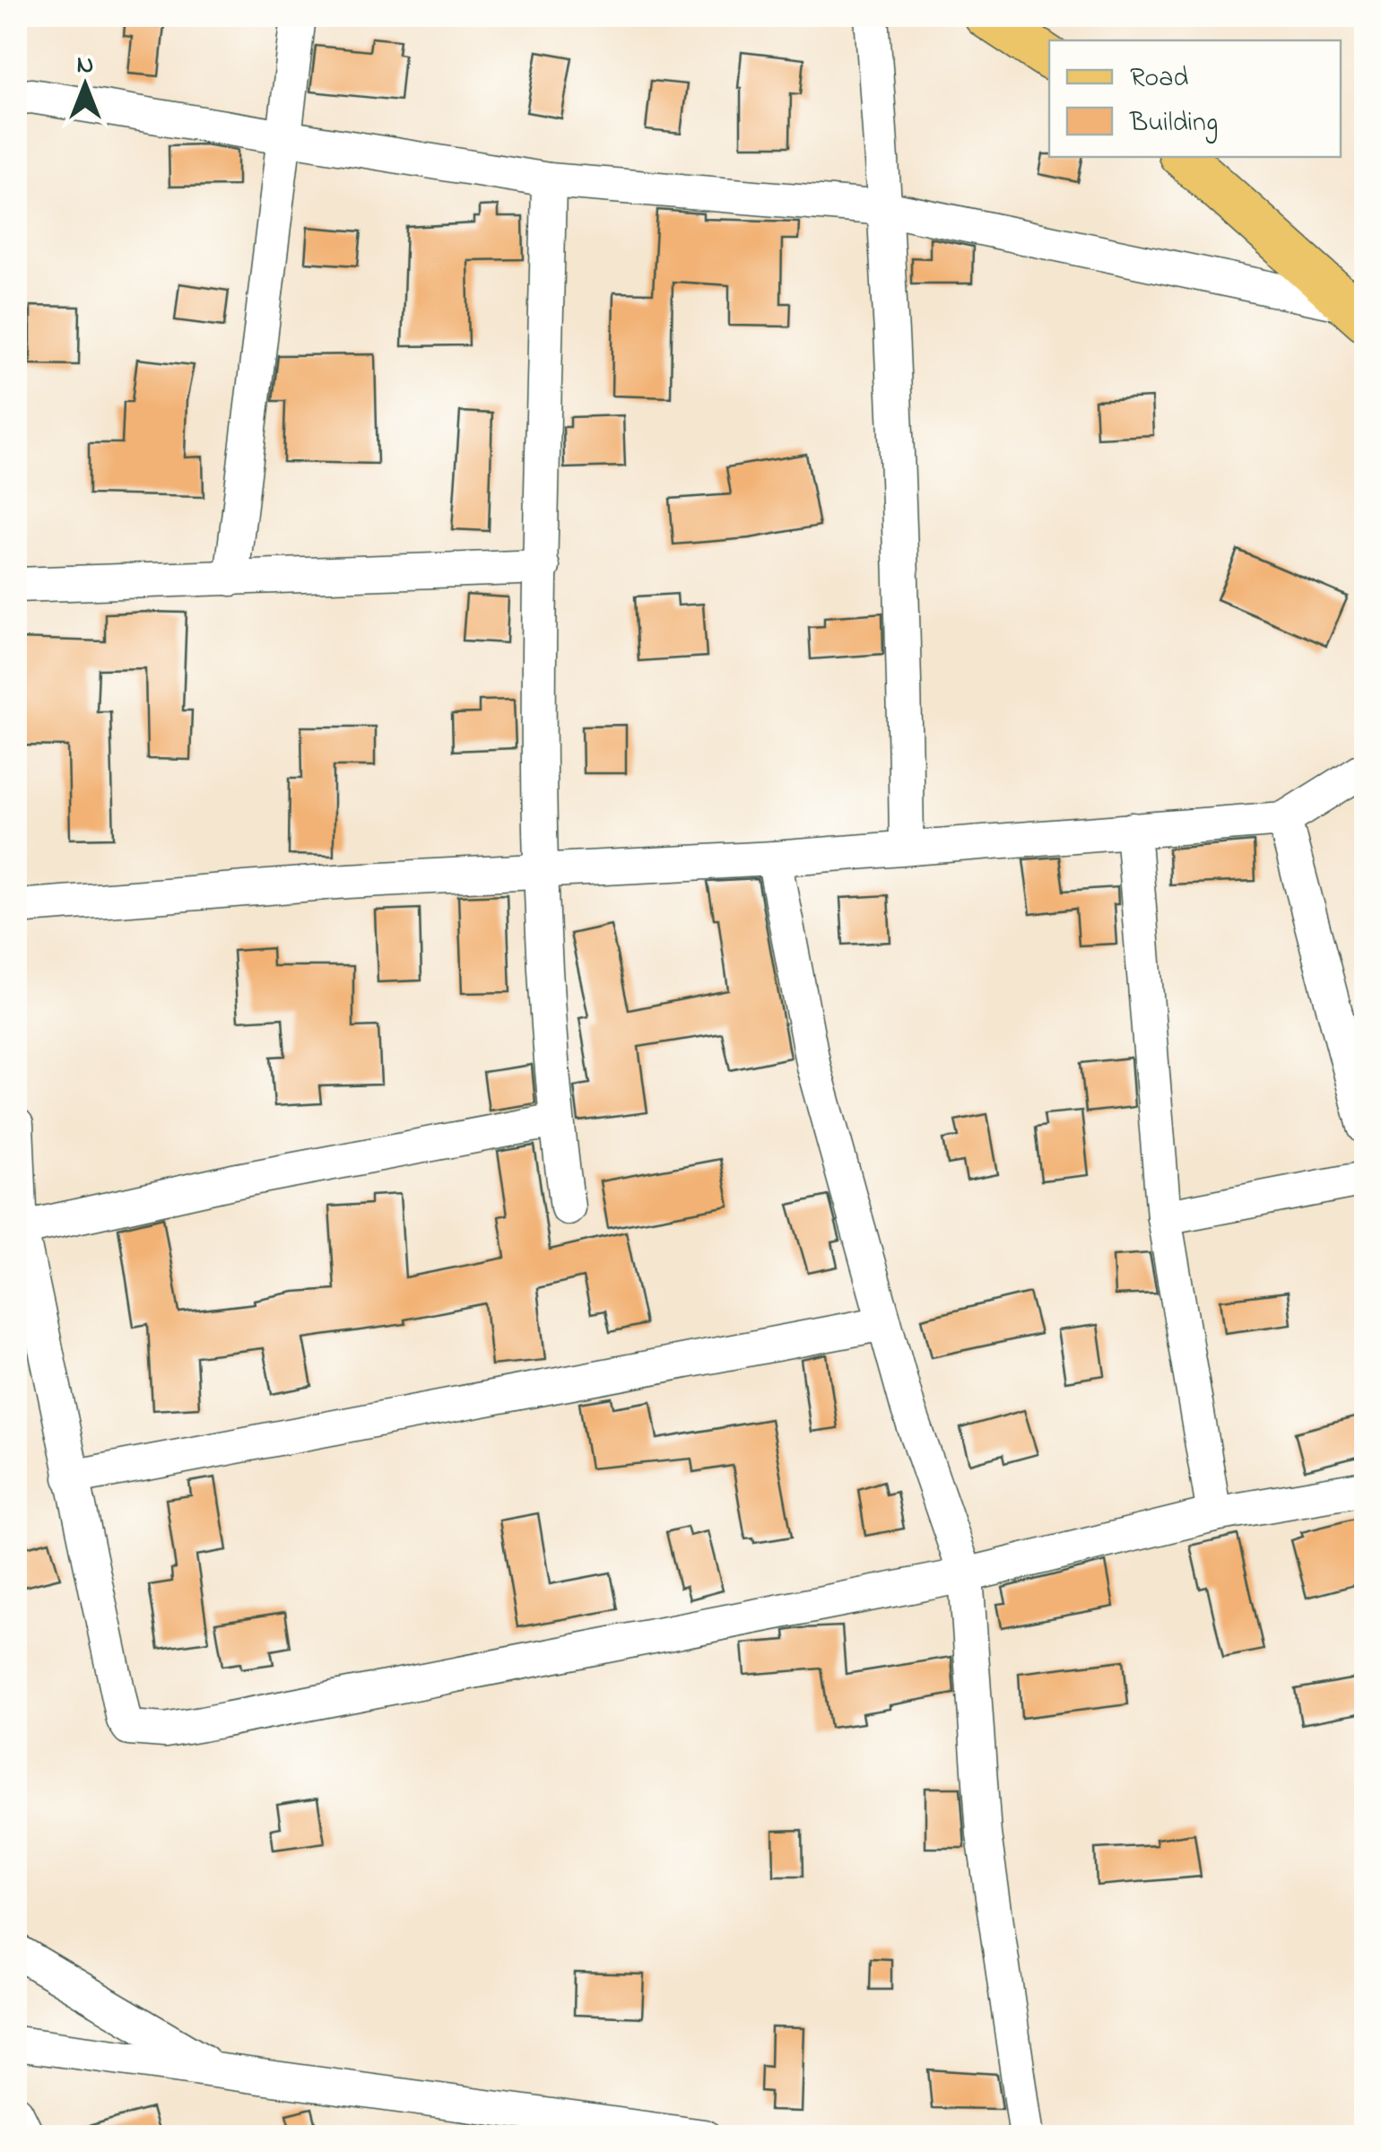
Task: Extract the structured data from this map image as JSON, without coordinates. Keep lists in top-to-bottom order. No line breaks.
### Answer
{"legend":["Road","Building"],"north":"top"}
